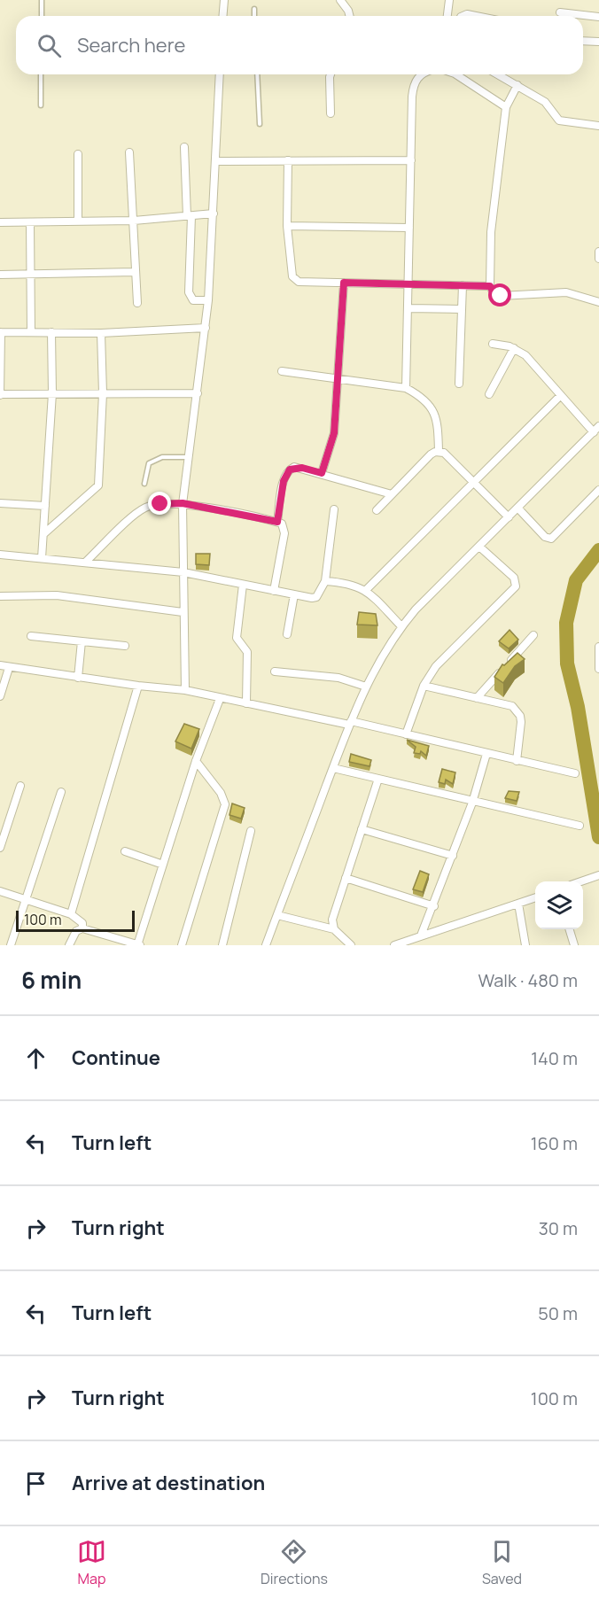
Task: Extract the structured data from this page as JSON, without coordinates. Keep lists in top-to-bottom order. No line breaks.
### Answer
{"scale_bar":"100 m","page":{"search":"Search here","scale":"100 m","heading":["6 min","Walk · 480 m"],"list":[["Continue","140 m"],["Turn left","160 m"],["Turn right","30 m"],["Turn left","50 m"],["Turn right","100 m"],"Arrive at destination"],"nav":["Map","Directions","Saved"]}}
